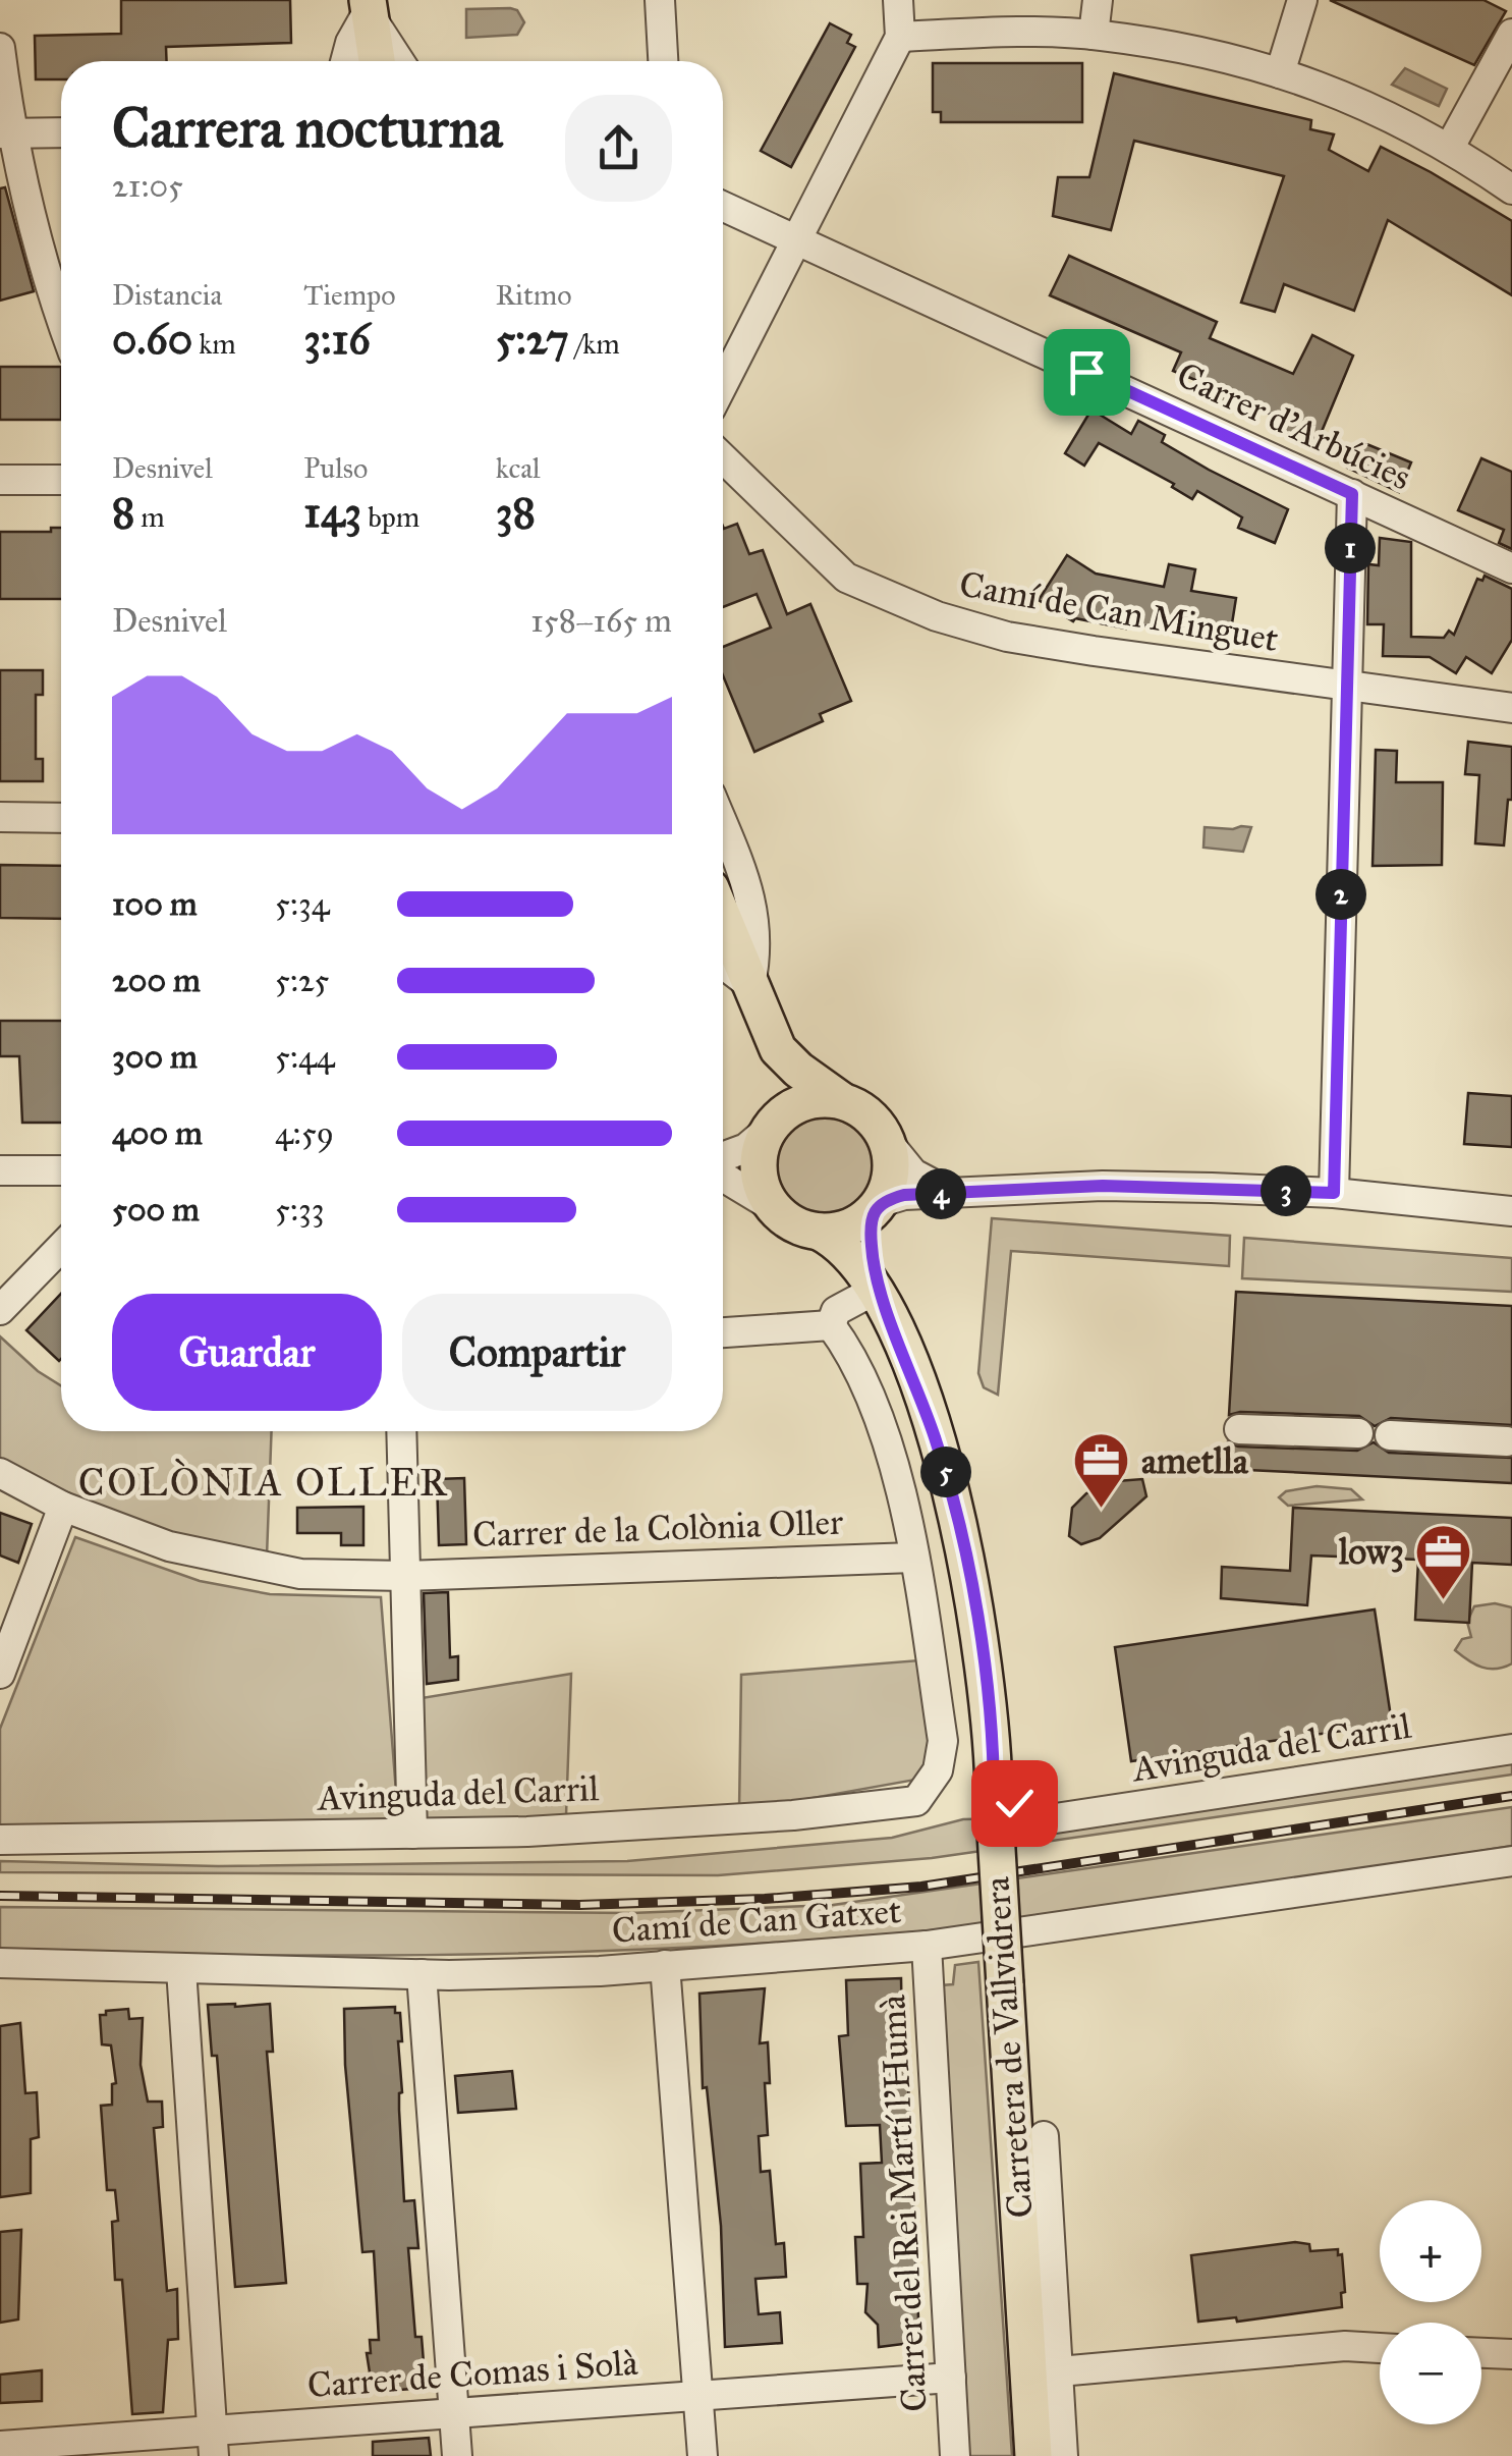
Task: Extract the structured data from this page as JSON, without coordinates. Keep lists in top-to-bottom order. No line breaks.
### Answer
{"streets":{"main road":["Carretera de Vallvidrera"],"street":["Carrer d'Arbúcies","Camí de Can Minguet","Carrer de la Colònia Oller","Avinguda del Carril","Camí de Can Gatxet","Carrer del Rei Martí l'Humà","Carrer de Comas i Solà"]},"crossings":[["Carrer de la Colònia Oller","Avinguda del Carril"],["Avinguda del Carril","Carretera de Vallvidrera"],["Camí de Can Gatxet","Carrer del Rei Martí l'Humà"],["Carrer del Rei Martí l'Humà","Carrer de Comas i Solà"]],"districts":["COLÒNIA OLLER"],"places":{"office":["ametlla","low3"]},"page":{"heading":["Carrera nocturna","21:05"],"stats":[["Distancia","0.60 km"],["Tiempo","3:16"],["Ritmo","5:27 /km"],["Desnivel","8 m"],["Pulso","143 bpm"],["kcal","38"]],"pins":["1","2","3","4","5"],"chart":["Desnivel","158–165 m"],"list":[{"name":"100 m","note":"5:34"},{"name":"200 m","note":"5:25"},{"name":"300 m","note":"5:44"},{"name":"400 m","note":"4:59"},{"name":"500 m","note":"5:33"}],"buttons":["Guardar","Compartir"],"map_buttons":["+","−"]}}
